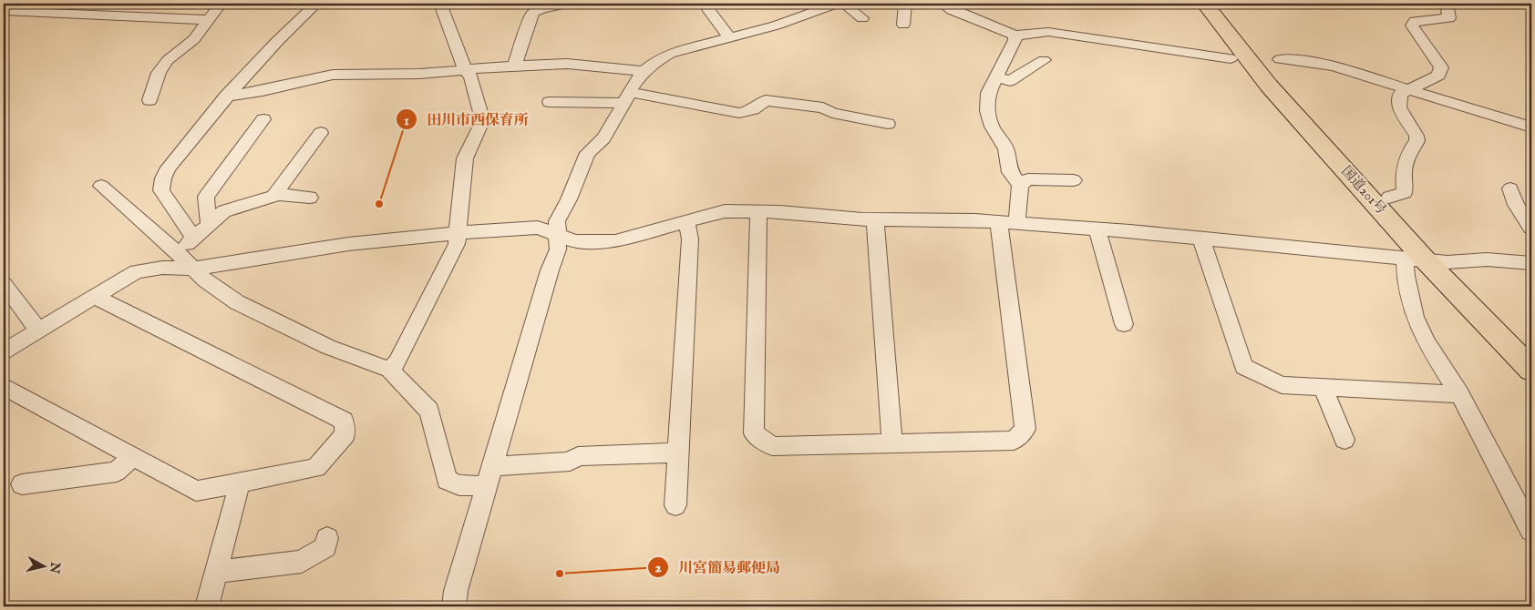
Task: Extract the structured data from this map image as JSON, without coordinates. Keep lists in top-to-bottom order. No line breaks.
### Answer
{"streets":{"highway":["国道201号"]},"places":["田川市西保育所","川宮簡易郵便局"],"north":"right"}
